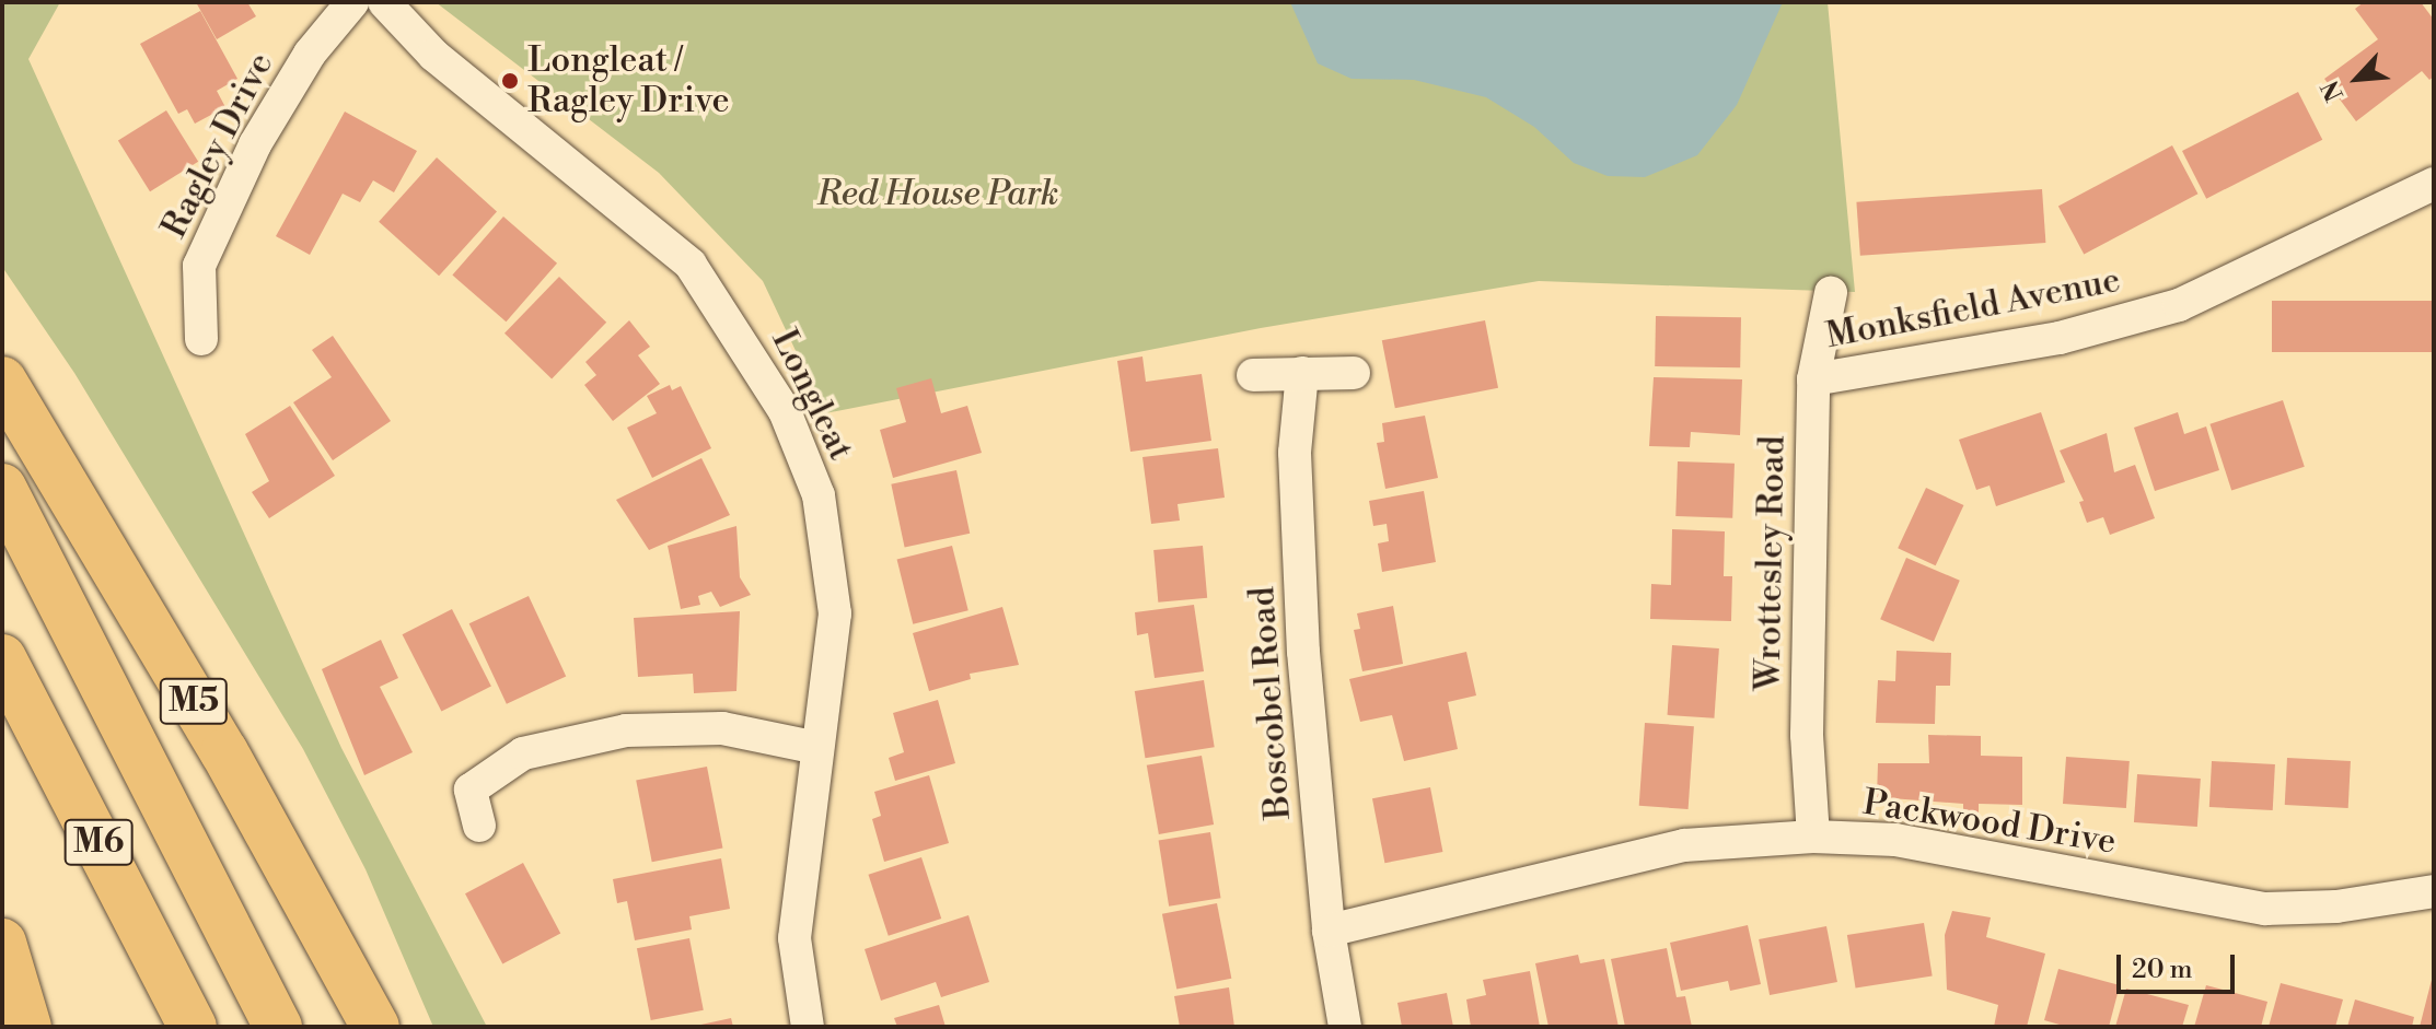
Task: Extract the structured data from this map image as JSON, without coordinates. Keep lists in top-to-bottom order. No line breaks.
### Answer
{"streets":{"highway":["M5","M6"],"street":["Ragley Drive","Monksfield Avenue","Longleat","Wrottesley Road","Boscobel Road","Packwood Drive"]},"crossings":[["Monksfield Avenue","Wrottesley Road"],["Wrottesley Road","Packwood Drive"],["Boscobel Road","Packwood Drive"]],"parks":["Red House Park"],"places":["Longleat / Ragley Drive"],"scale_bar":"20 m","north":"bottom left"}
